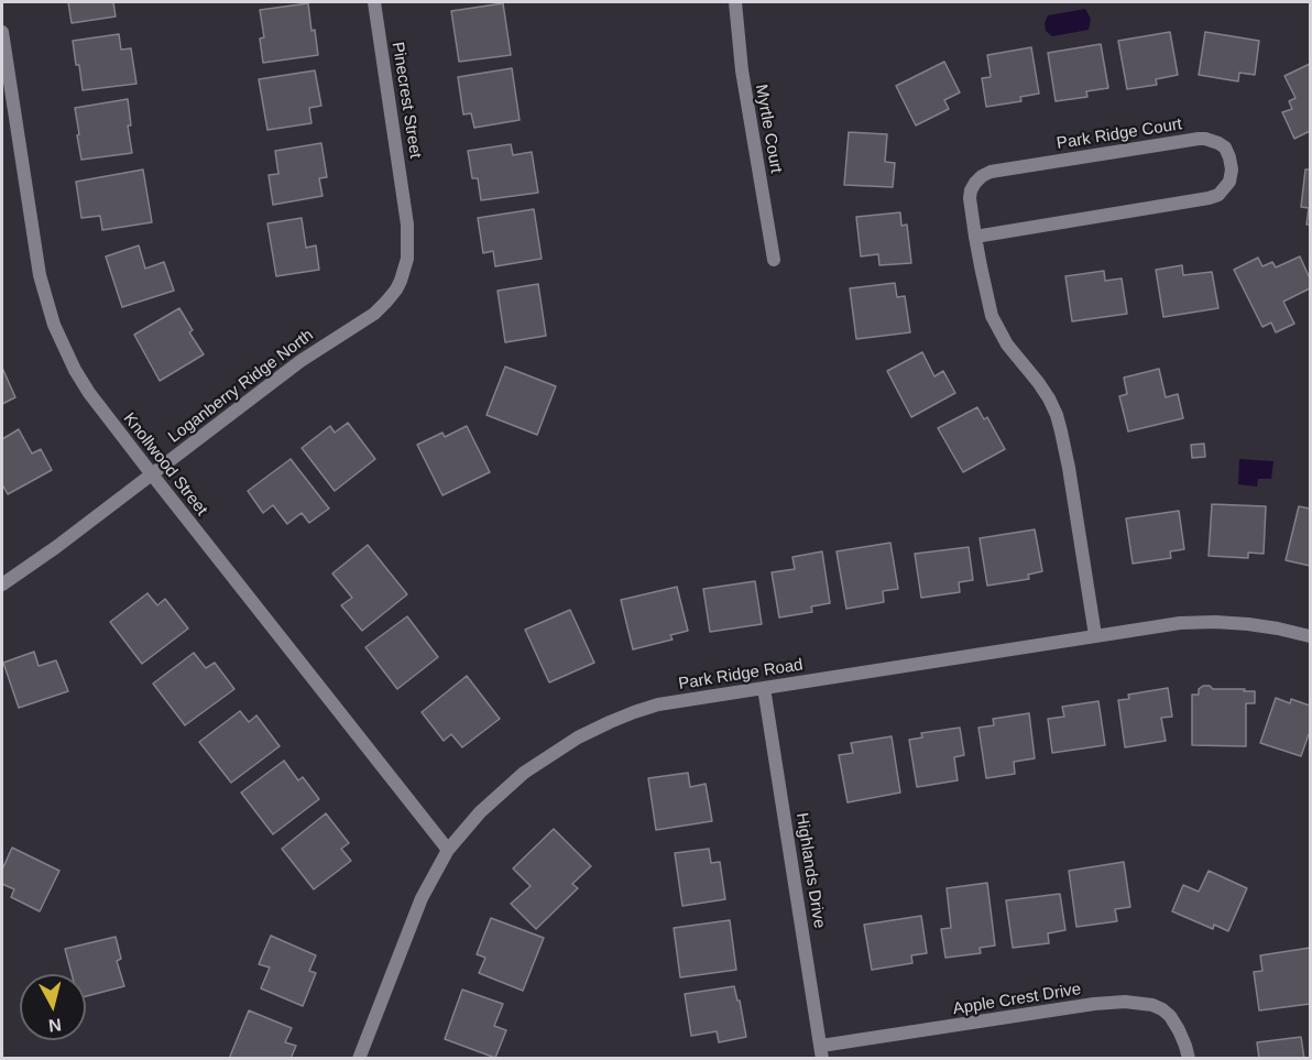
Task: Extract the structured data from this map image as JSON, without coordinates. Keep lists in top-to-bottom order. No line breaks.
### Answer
{"streets":{"street":["Pinecrest Street","Myrtle Court","Park Ridge Court","Loganberry Ridge North","Knollwood Street","Park Ridge Road","Highlands Drive","Apple Crest Drive"]},"crossings":[["Pinecrest Street","Loganberry Ridge North"],["Park Ridge Court","Park Ridge Road"],["Loganberry Ridge North","Knollwood Street"],["Knollwood Street","Park Ridge Road"],["Park Ridge Road","Highlands Drive"],["Highlands Drive","Apple Crest Drive"]],"north":"bottom"}
